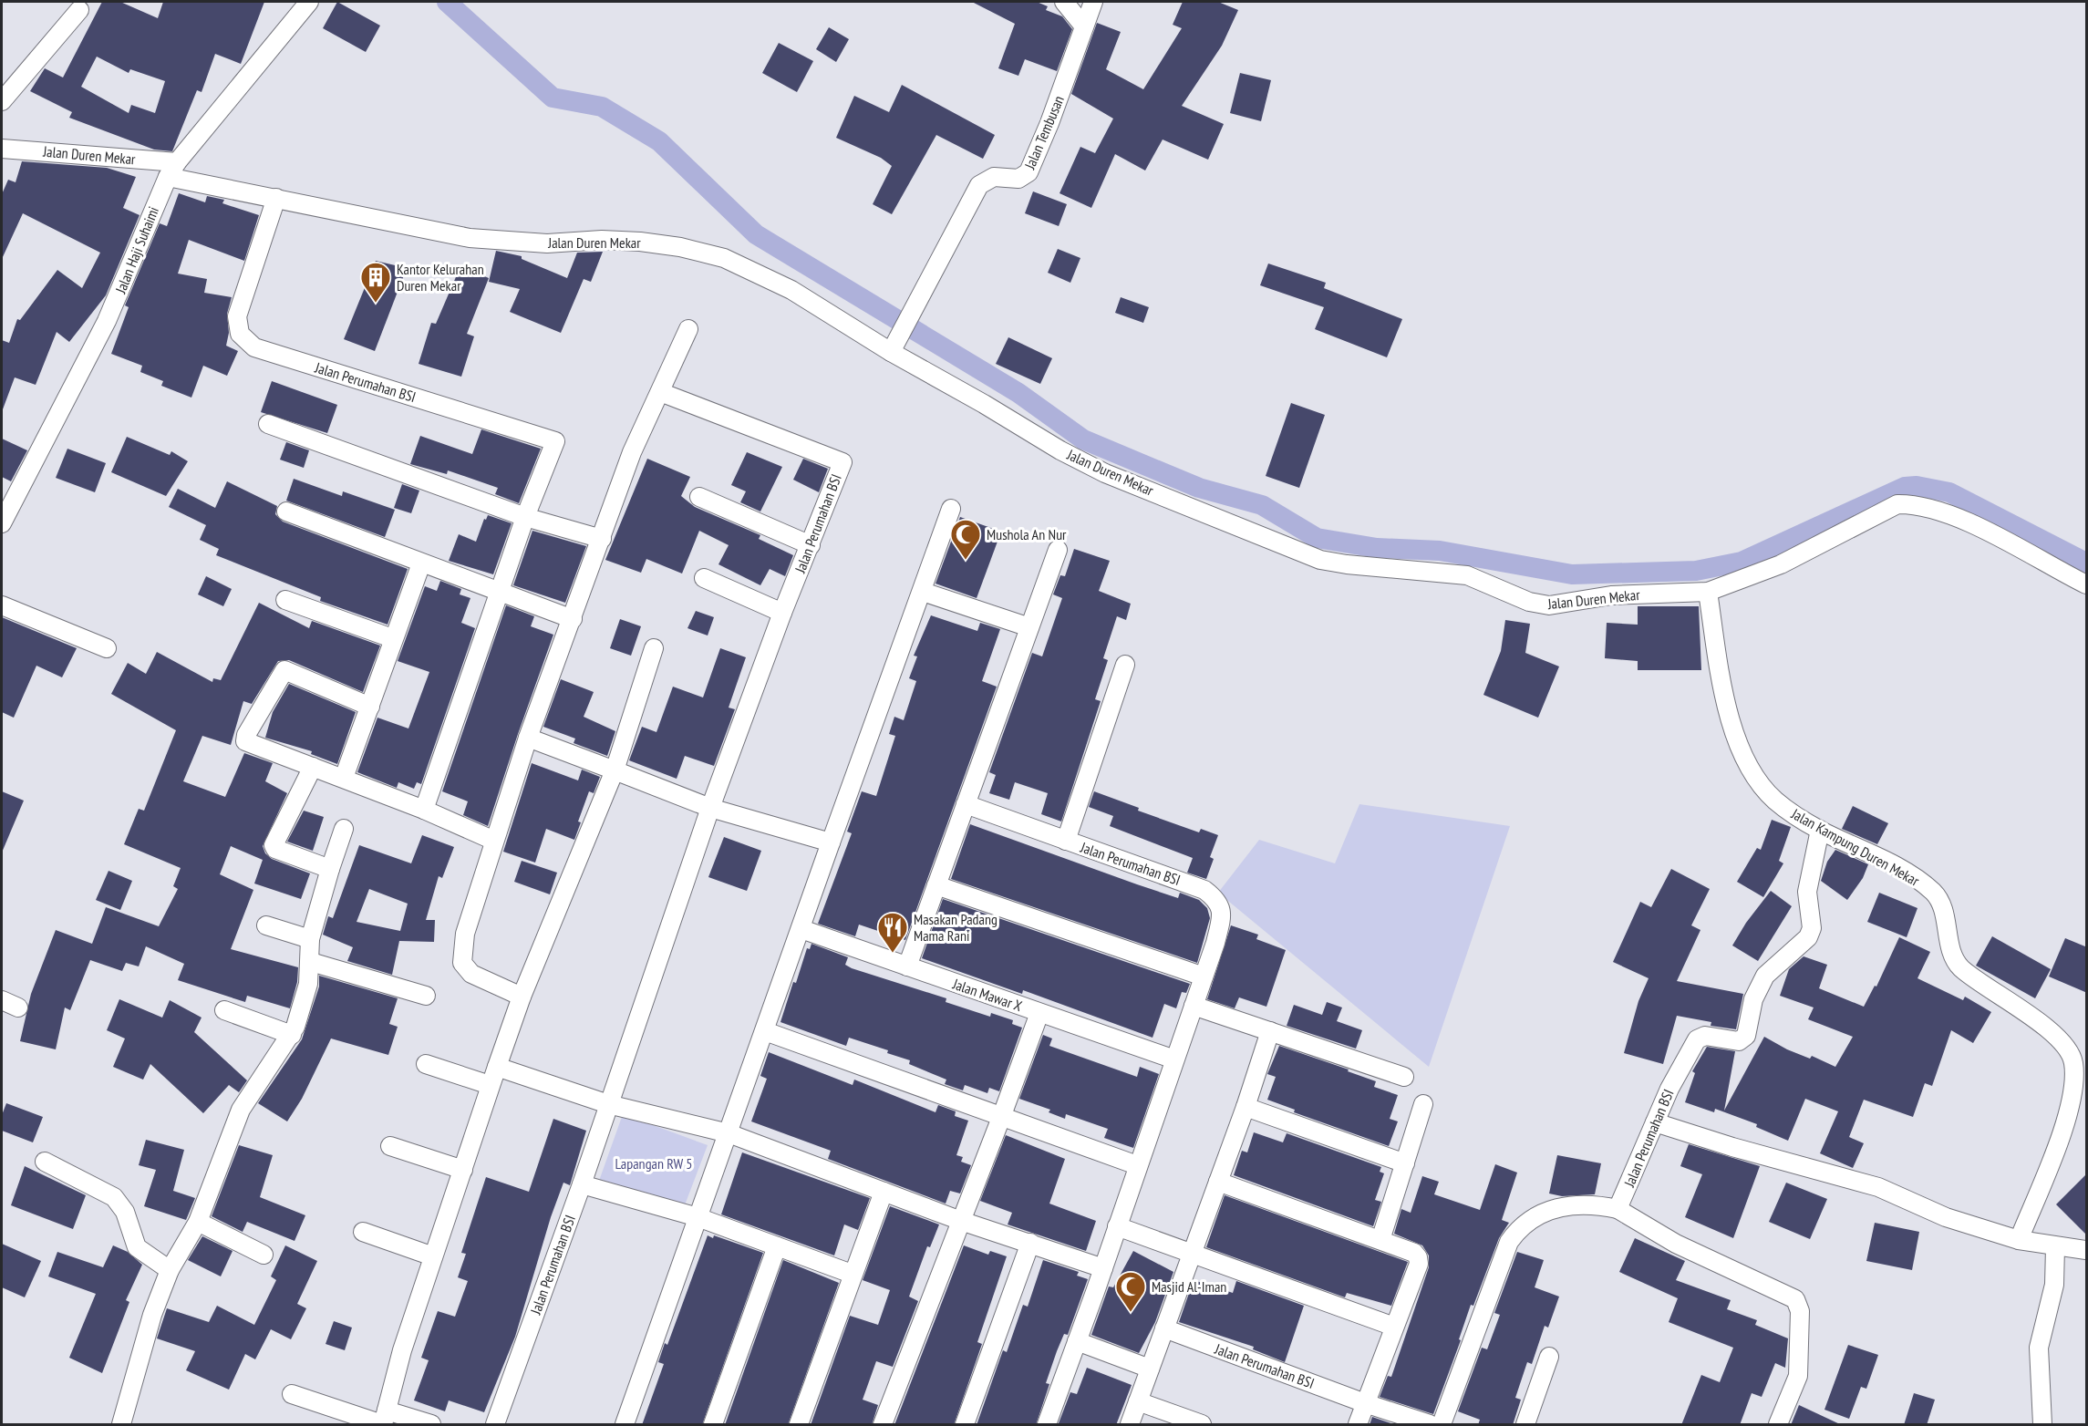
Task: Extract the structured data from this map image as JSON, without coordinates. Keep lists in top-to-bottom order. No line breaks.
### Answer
{"streets":{"street":["Jalan Tembusan","Jalan Duren Mekar","Jalan Haji Suhaimi","Jalan Perumahan BSI","Jalan Kampung Duren Mekar","Jalan Mawar X"]},"crossings":[["Jalan Tembusan","Jalan Duren Mekar"],["Jalan Duren Mekar","Jalan Haji Suhaimi"],["Jalan Duren Mekar","Jalan Perumahan BSI"],["Jalan Duren Mekar","Jalan Kampung Duren Mekar"],["Jalan Perumahan BSI","Jalan Kampung Duren Mekar"],["Jalan Perumahan BSI","Jalan Mawar X"]],"parks":["Lapangan RW 5"],"places":{"building":["Kantor Kelurahan Duren Mekar"],"mosque":["Mushola An Nur","Masjid Al-Iman"],"restaurant":["Masakan Padang Mama Rani"]}}
